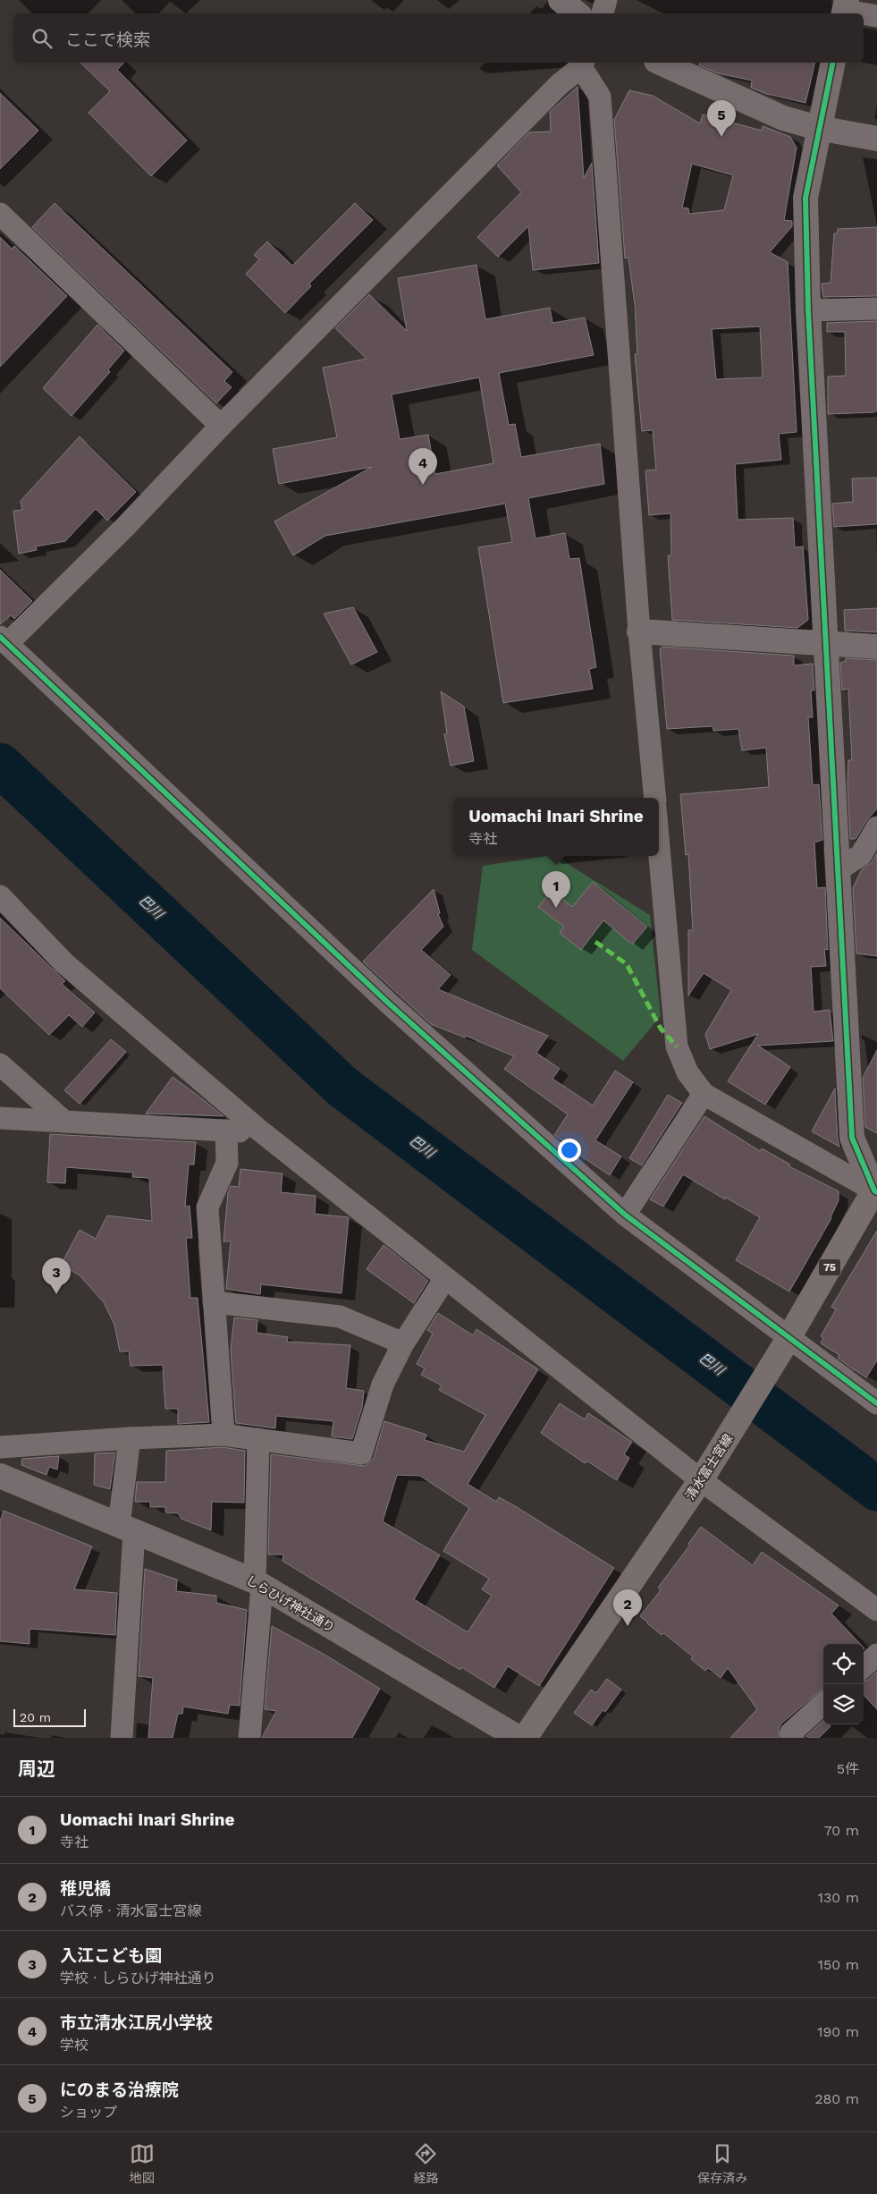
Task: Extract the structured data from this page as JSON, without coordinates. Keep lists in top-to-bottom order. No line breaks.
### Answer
{"streets":{"main road":["75","清水富士宮線"],"street":["しらひげ神社通り"]},"water":["巴川"],"scale_bar":"20 m","page":{"search":"ここで検索","pins":["5","4","1","3","2"],"popup":["Uomachi Inari Shrine","寺社"],"scale":"20 m","heading":["周辺","5件"],"list":[{"mark":"1","name":"Uomachi Inari Shrine","note":"寺社","value":"70 m"},{"mark":"2","name":"稚児橋","note":"バス停 · 清水富士宮線","value":"130 m"},{"mark":"3","name":"入江こども園","note":"学校 · しらひげ神社通り","value":"150 m"},{"mark":"4","name":"市立清水江尻小学校","note":"学校","value":"190 m"},{"mark":"5","name":"にのまる治療院","note":"ショップ","value":"280 m"}],"nav":["地図","経路","保存済み"]}}
